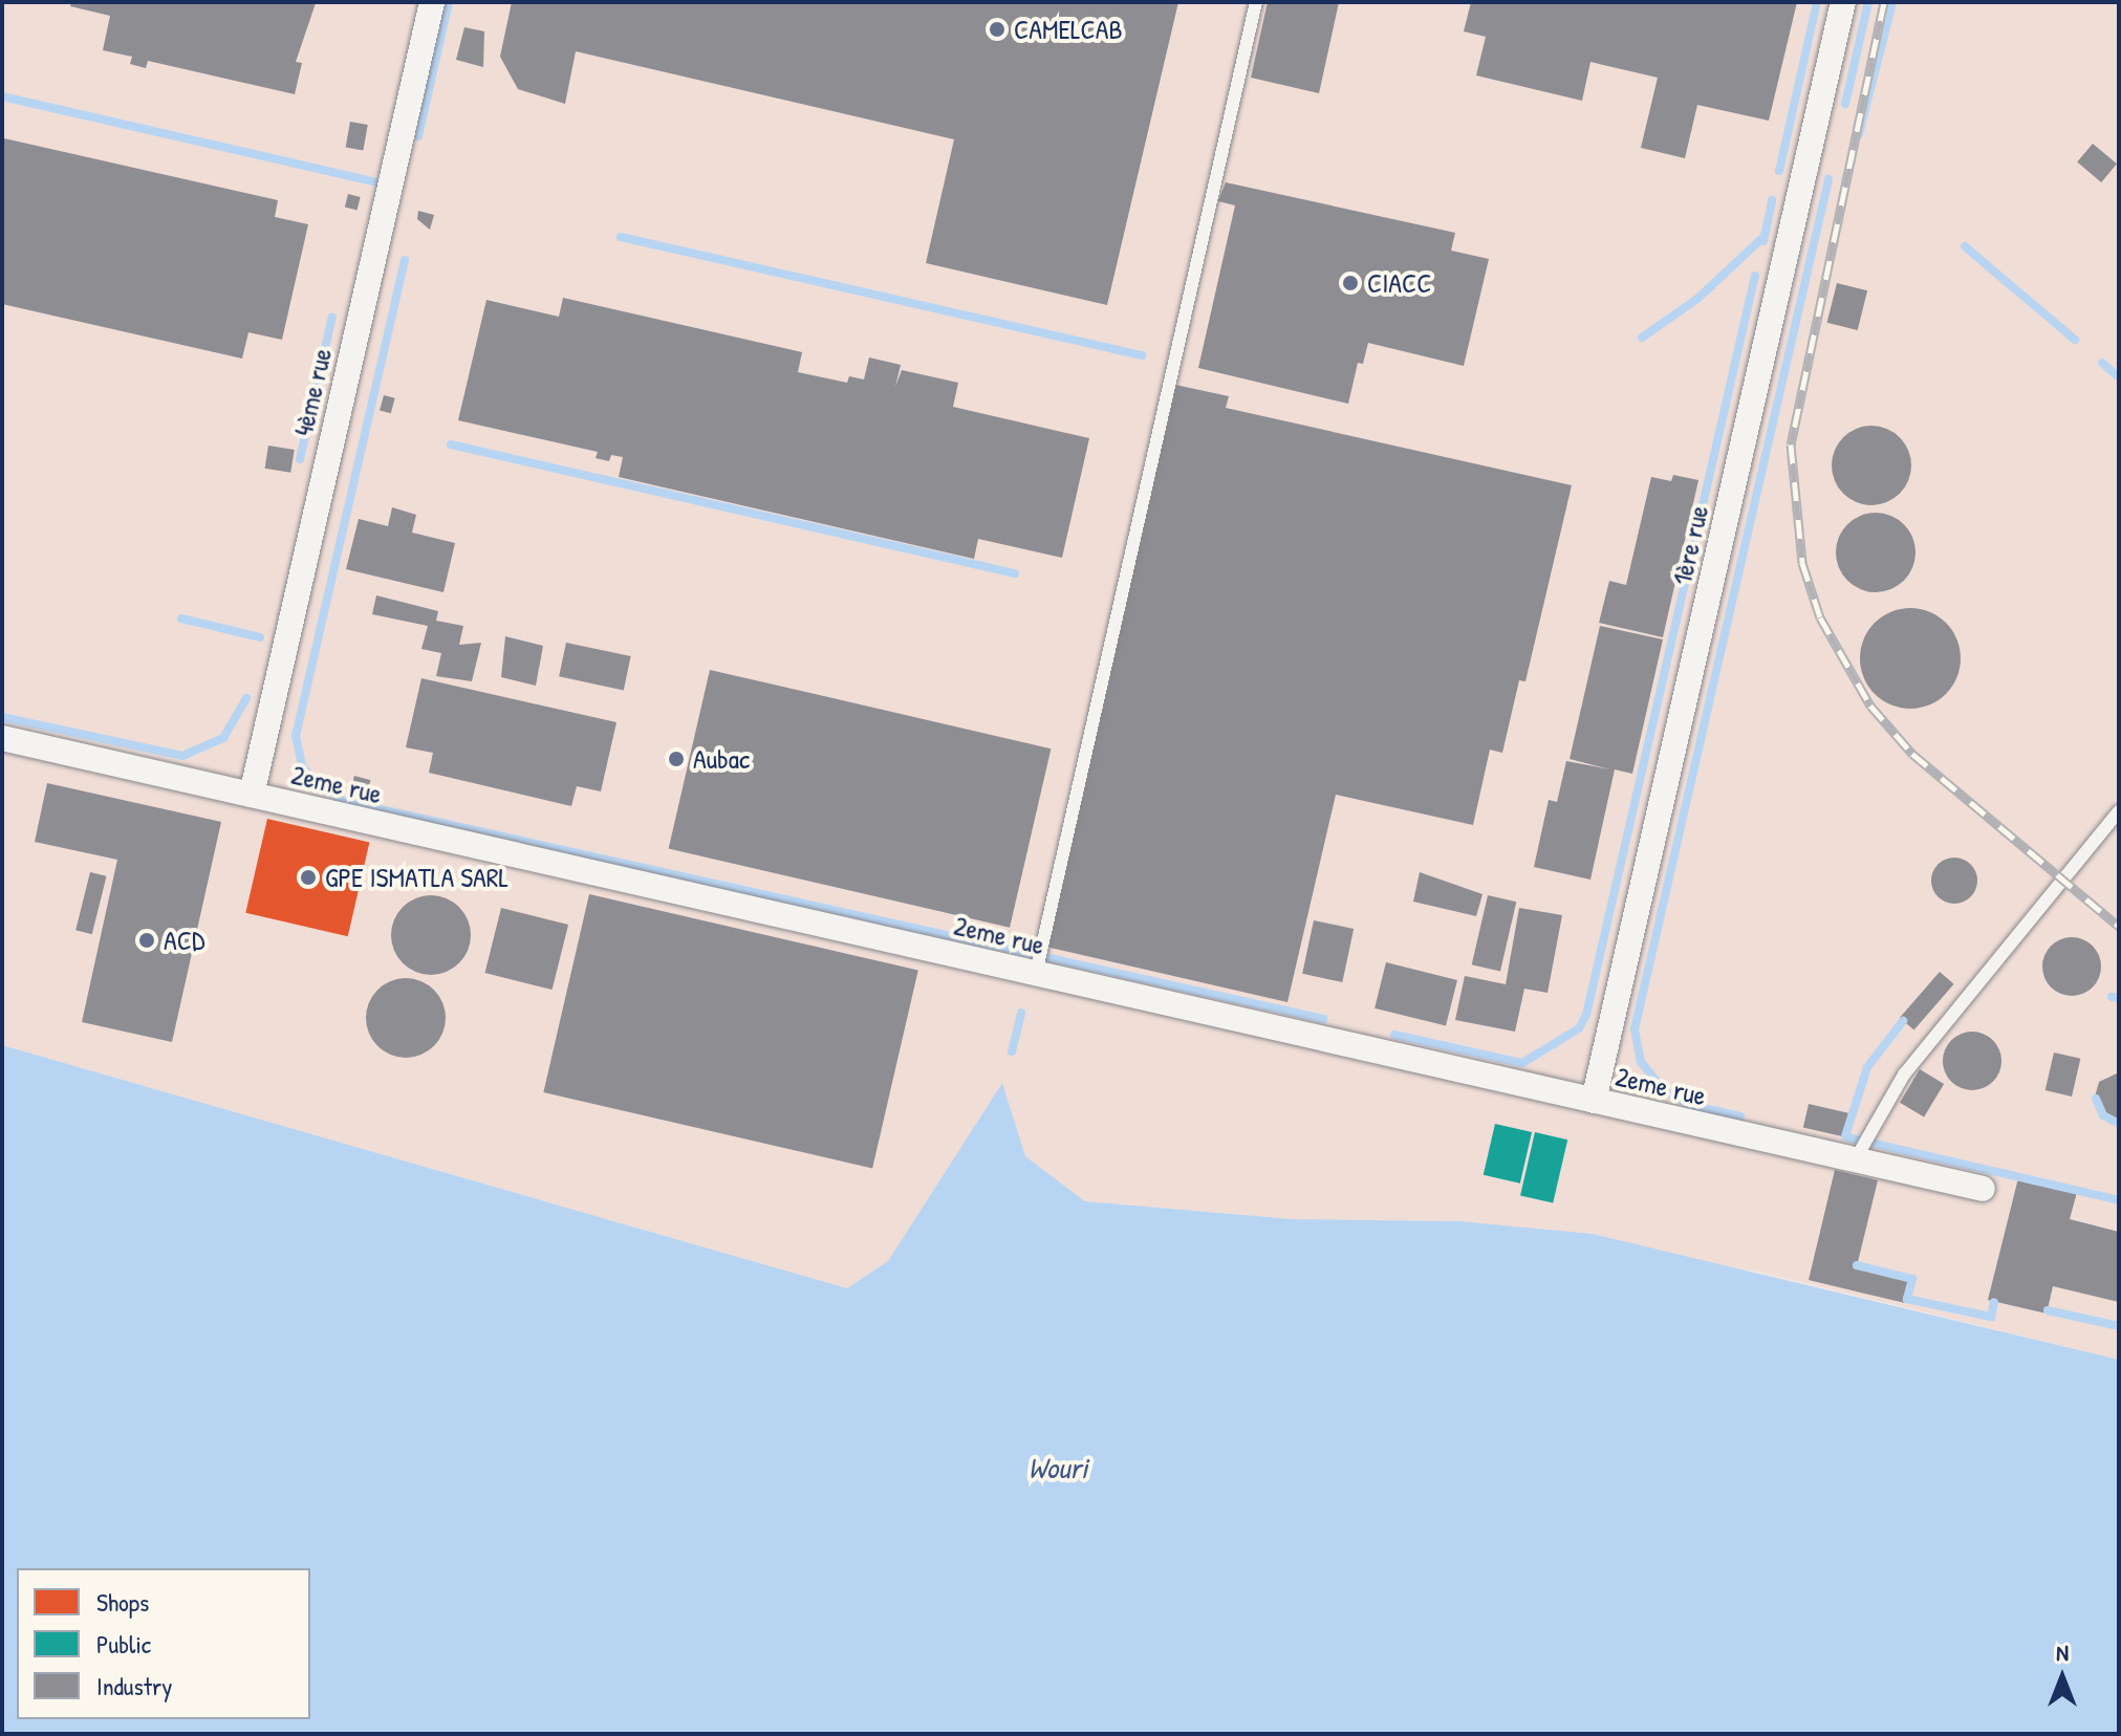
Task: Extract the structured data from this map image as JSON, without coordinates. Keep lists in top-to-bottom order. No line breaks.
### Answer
{"streets":{"street":["4ème rue","1ère rue","2eme rue"]},"crossings":[["4ème rue","2eme rue"],["1ère rue","2eme rue"]],"water":["Wouri"],"places":["CAMELCAB","CIACC","Aubac","GPE ISMATLA SARL","ACD"],"legend":["Shops","Public","Industry"],"north":"top"}
